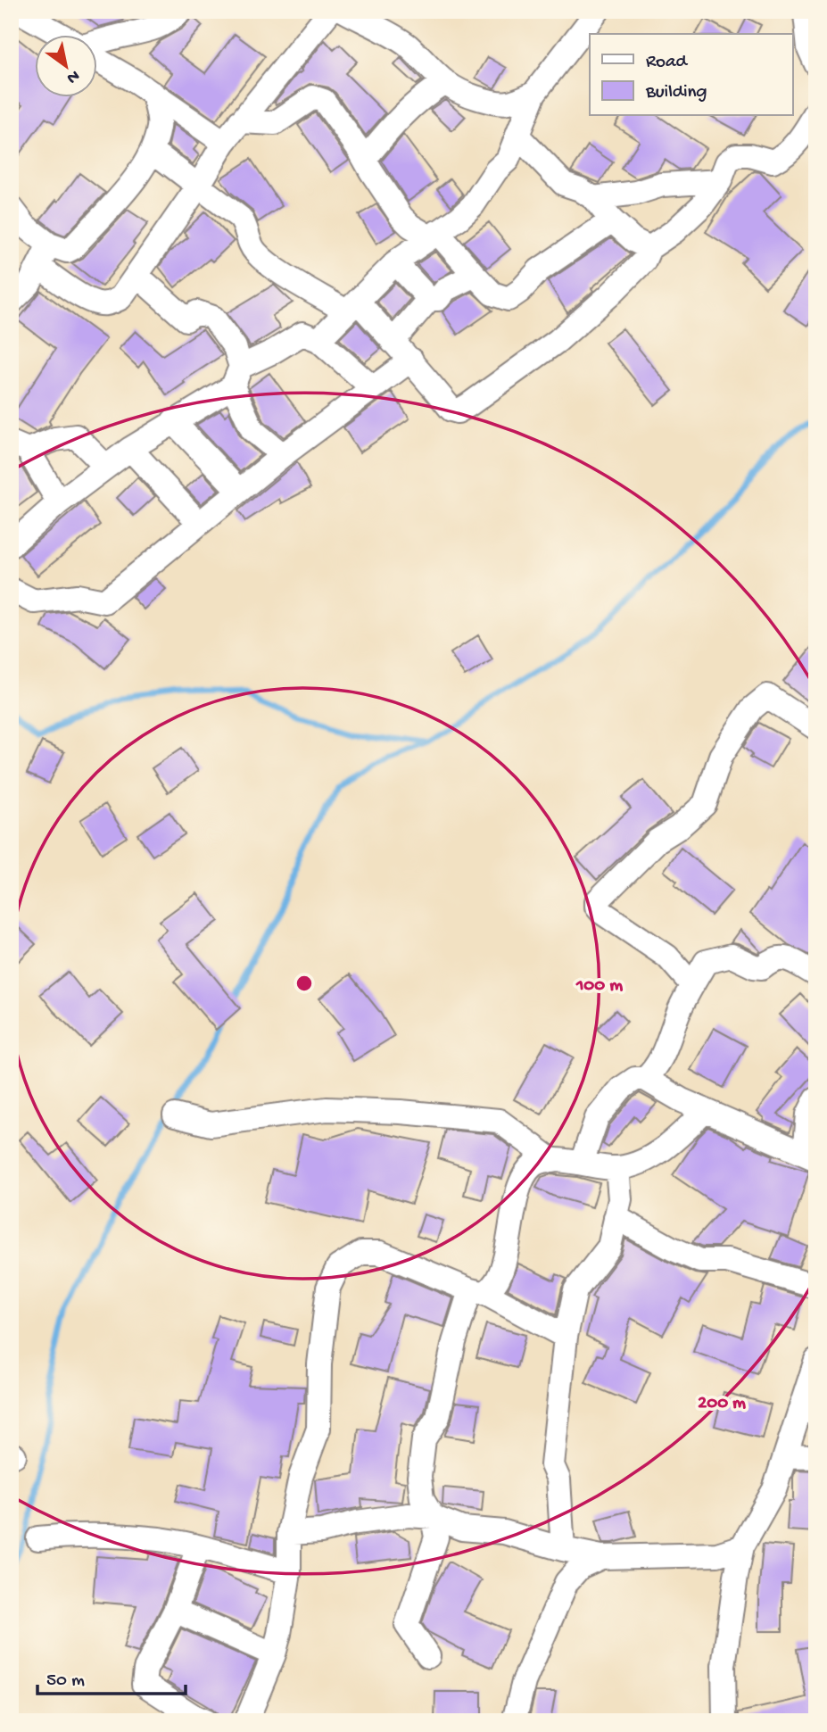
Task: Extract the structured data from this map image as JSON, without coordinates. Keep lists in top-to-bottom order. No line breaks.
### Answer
{"legend":["Road","Building"],"scale_bar":"50 m","north":"bottom right","rings":["100 m","200 m"]}
